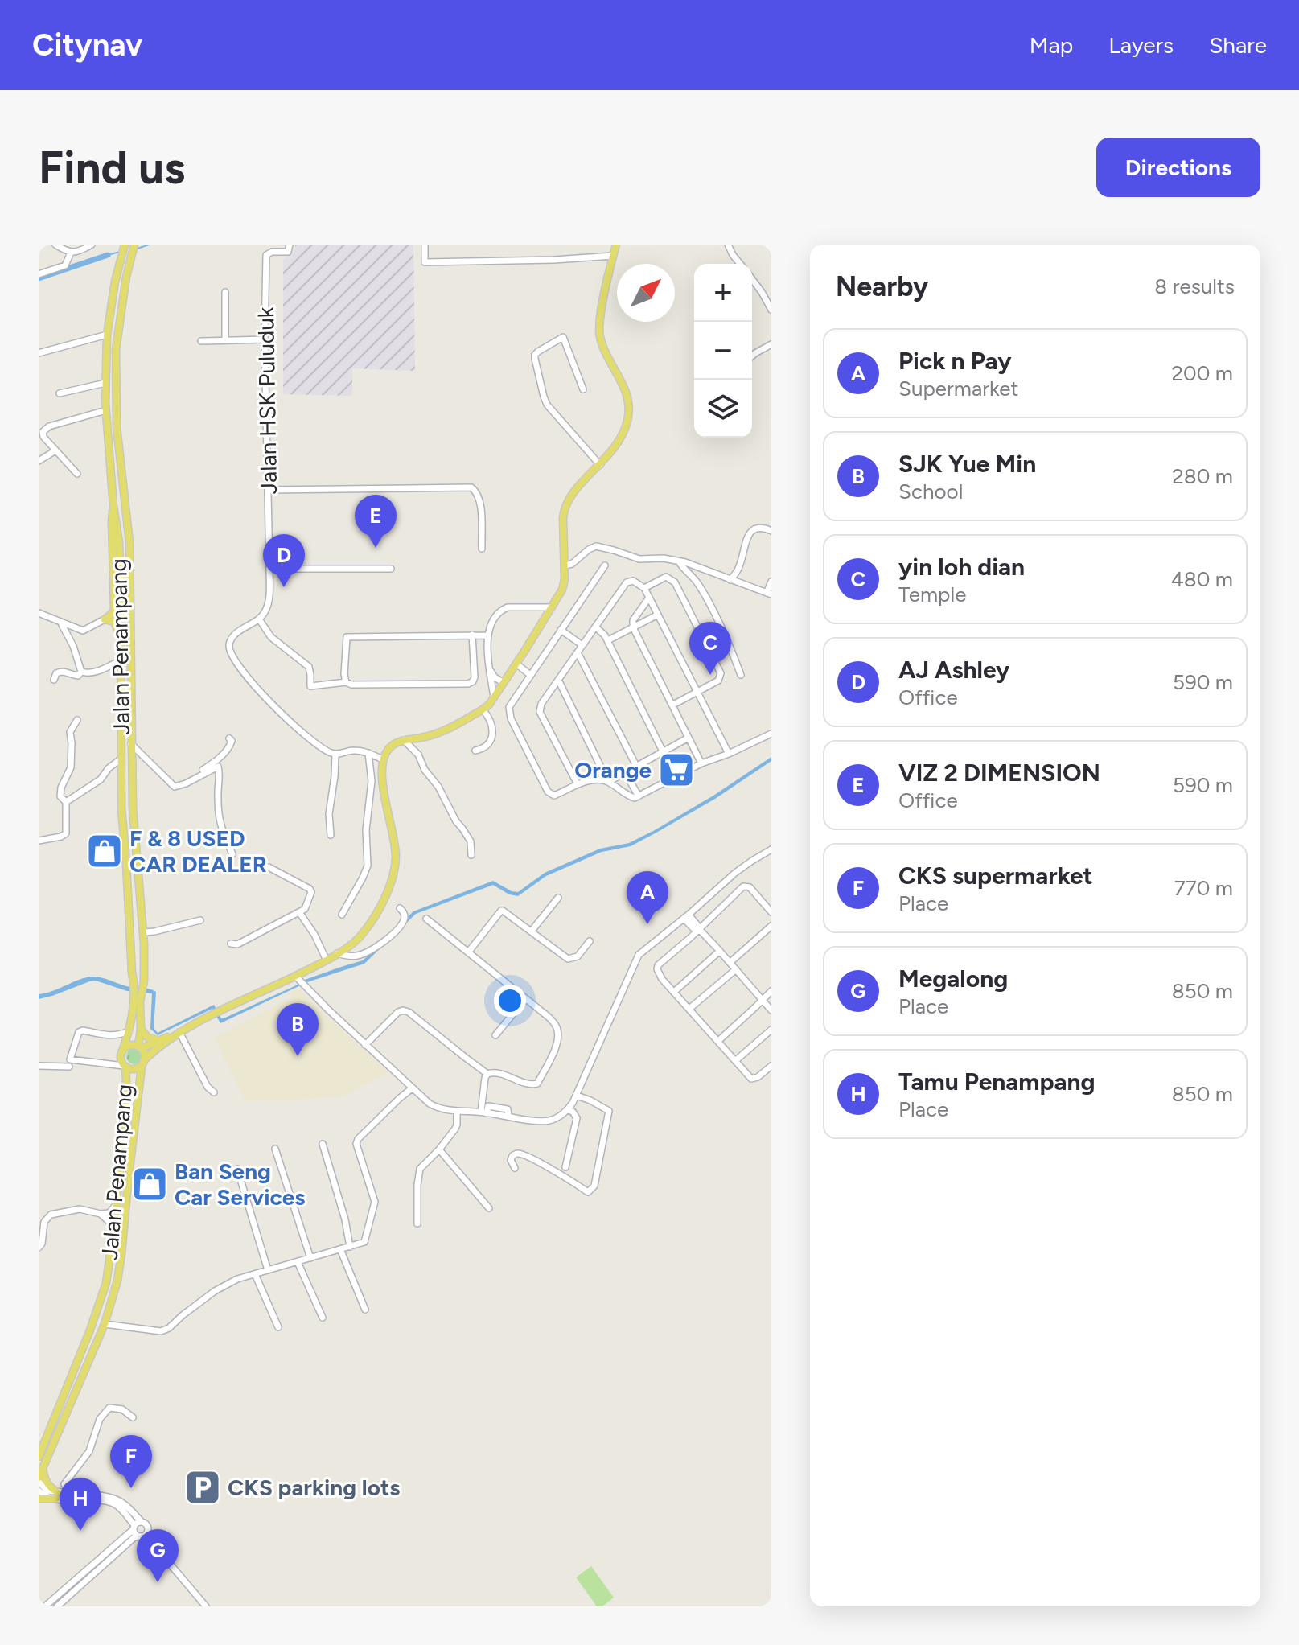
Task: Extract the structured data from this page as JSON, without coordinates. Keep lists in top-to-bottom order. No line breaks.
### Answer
{"streets":{"main road":["Jalan Penampang"],"street":["Jalan HSK Puluduk"]},"places":{"supermarket":["Orange"],"shop":["F & 8 USED CAR DEALER","Ban Seng Car Services"],"parking":["CKS parking lots"]},"north":"top right","page":{"header":"Citynav","nav":["Map","Layers","Share"],"buttons":"Directions","title":"Find us","heading":["Nearby","8 results"],"map_buttons":["+","−"],"list":[{"mark":"A","name":"Pick n Pay","note":"Supermarket","value":"200 m"},{"mark":"B","name":"SJK Yue Min","note":"School","value":"280 m"},{"mark":"C","name":"yin loh dian","note":"Temple","value":"480 m"},{"mark":"D","name":"AJ Ashley","note":"Office","value":"590 m"},{"mark":"E","name":"VIZ 2 DIMENSION","note":"Office","value":"590 m"},{"mark":"F","name":"CKS supermarket","note":"Place","value":"770 m"},{"mark":"G","name":"Megalong","note":"Place","value":"850 m"},{"mark":"H","name":"Tamu Penampang","note":"Place","value":"850 m"}],"pins":["E","D","C","A","B","F","H","G"]}}
